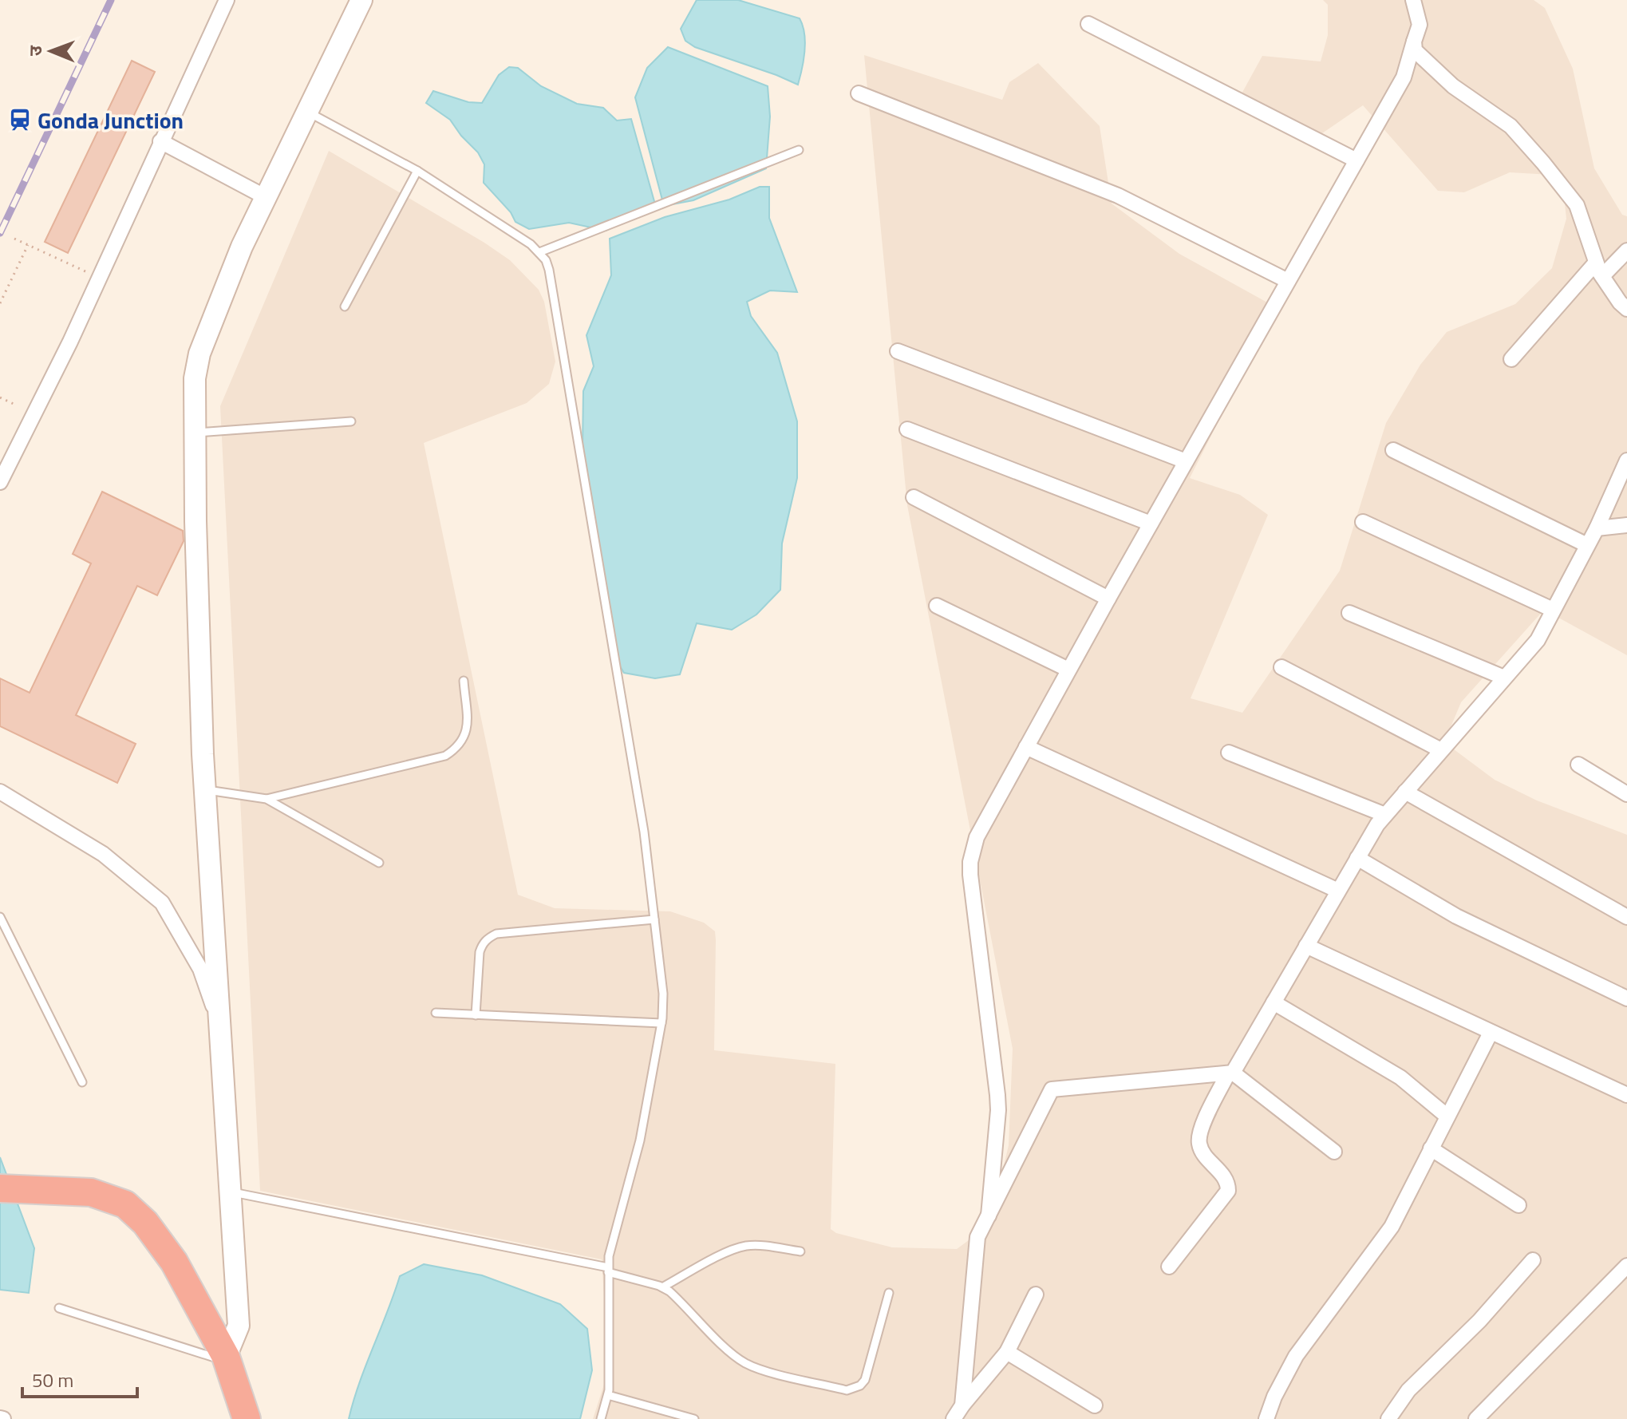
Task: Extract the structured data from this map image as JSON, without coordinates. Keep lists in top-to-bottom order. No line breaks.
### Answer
{"places":{"station":["Gonda Junction"]},"scale_bar":"50 m","north":"left"}
